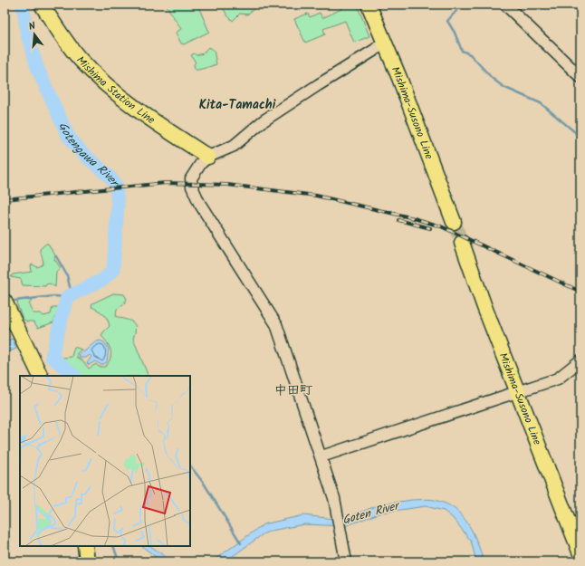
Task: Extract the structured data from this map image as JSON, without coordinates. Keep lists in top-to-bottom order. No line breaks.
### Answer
{"streets":{"main road":["Mishima Station Line","Mishima-Susono Line"]},"districts":["Kita-Tamachi","中田町"],"water":["Gotengawa River","Goten River"],"north":"top"}
